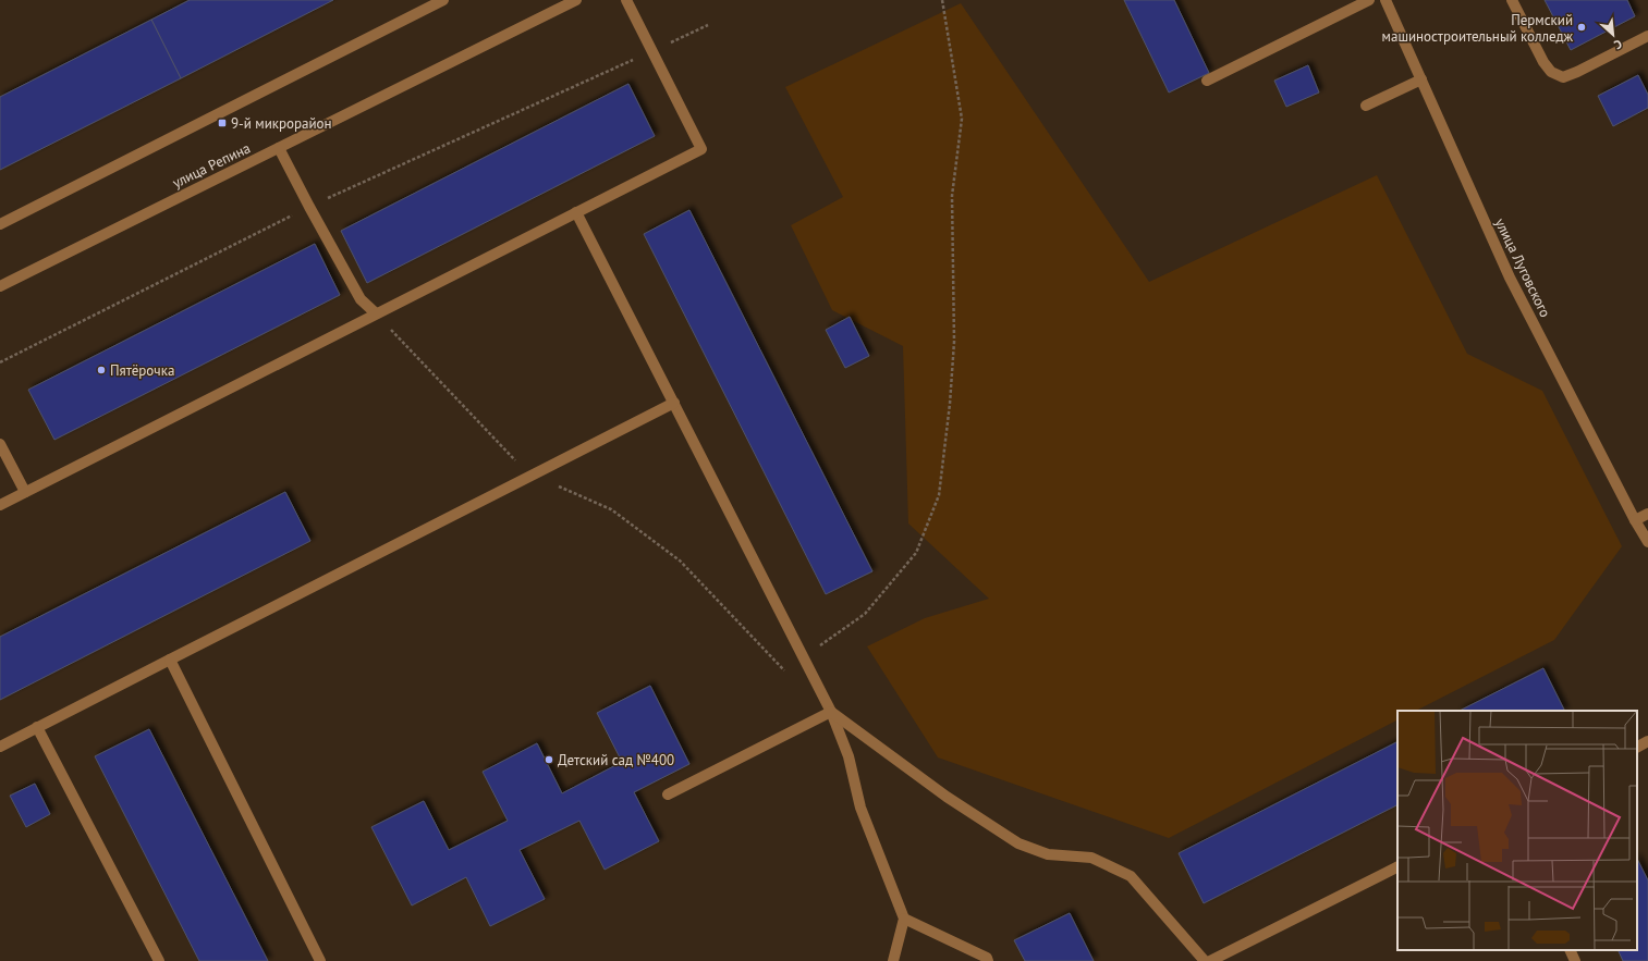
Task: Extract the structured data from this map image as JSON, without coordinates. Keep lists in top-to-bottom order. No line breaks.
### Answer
{"streets":{"street":["улица Репина","улица Луговского"]},"places":{"other":["Пермский машиностроительный колледж","Пятёрочка","Детский сад №400"],"transit":["9-й микрорайон"]},"north":"bottom right"}
